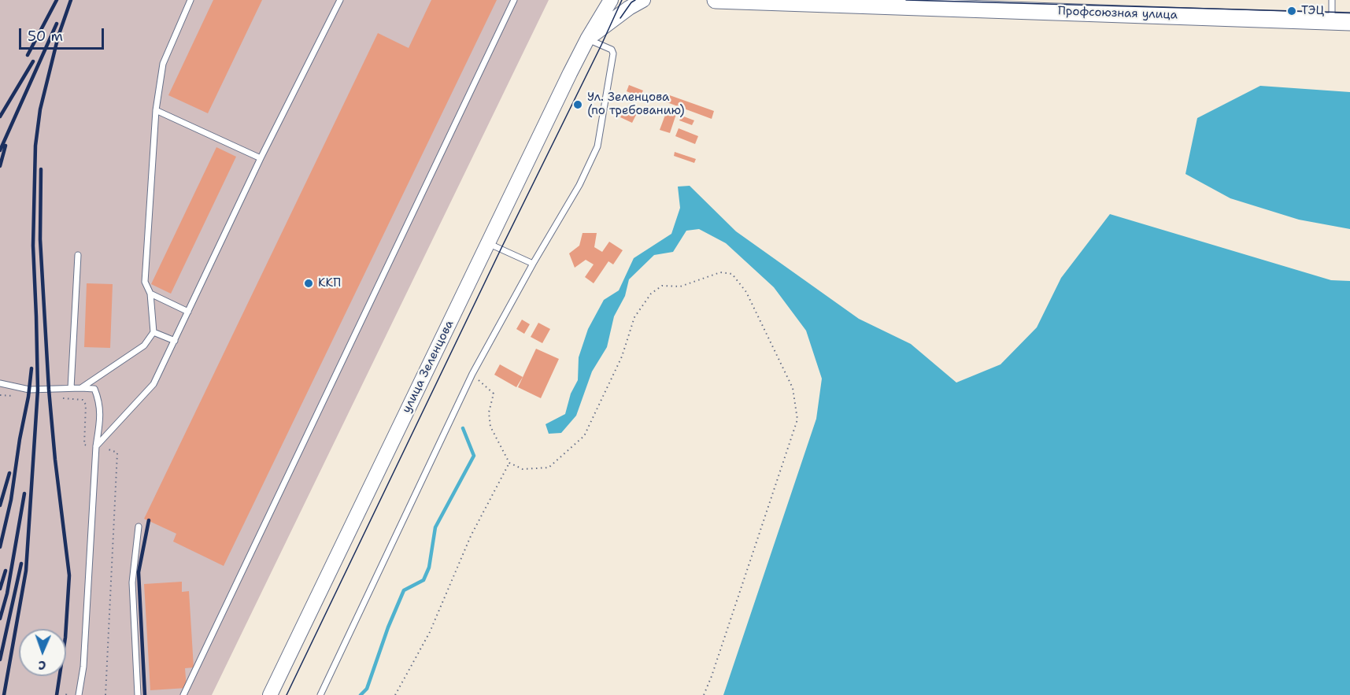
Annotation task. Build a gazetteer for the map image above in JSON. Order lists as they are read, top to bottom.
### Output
{
  "streets": {
    "main road": ["Профсоюзная улица", "улица Зеленцова"]
  },
  "places": ["ТЭЦ", "Ул. Зеленцова (по требованию)", "ККП"],
  "scale_bar": "50 m",
  "north": "bottom"
}
